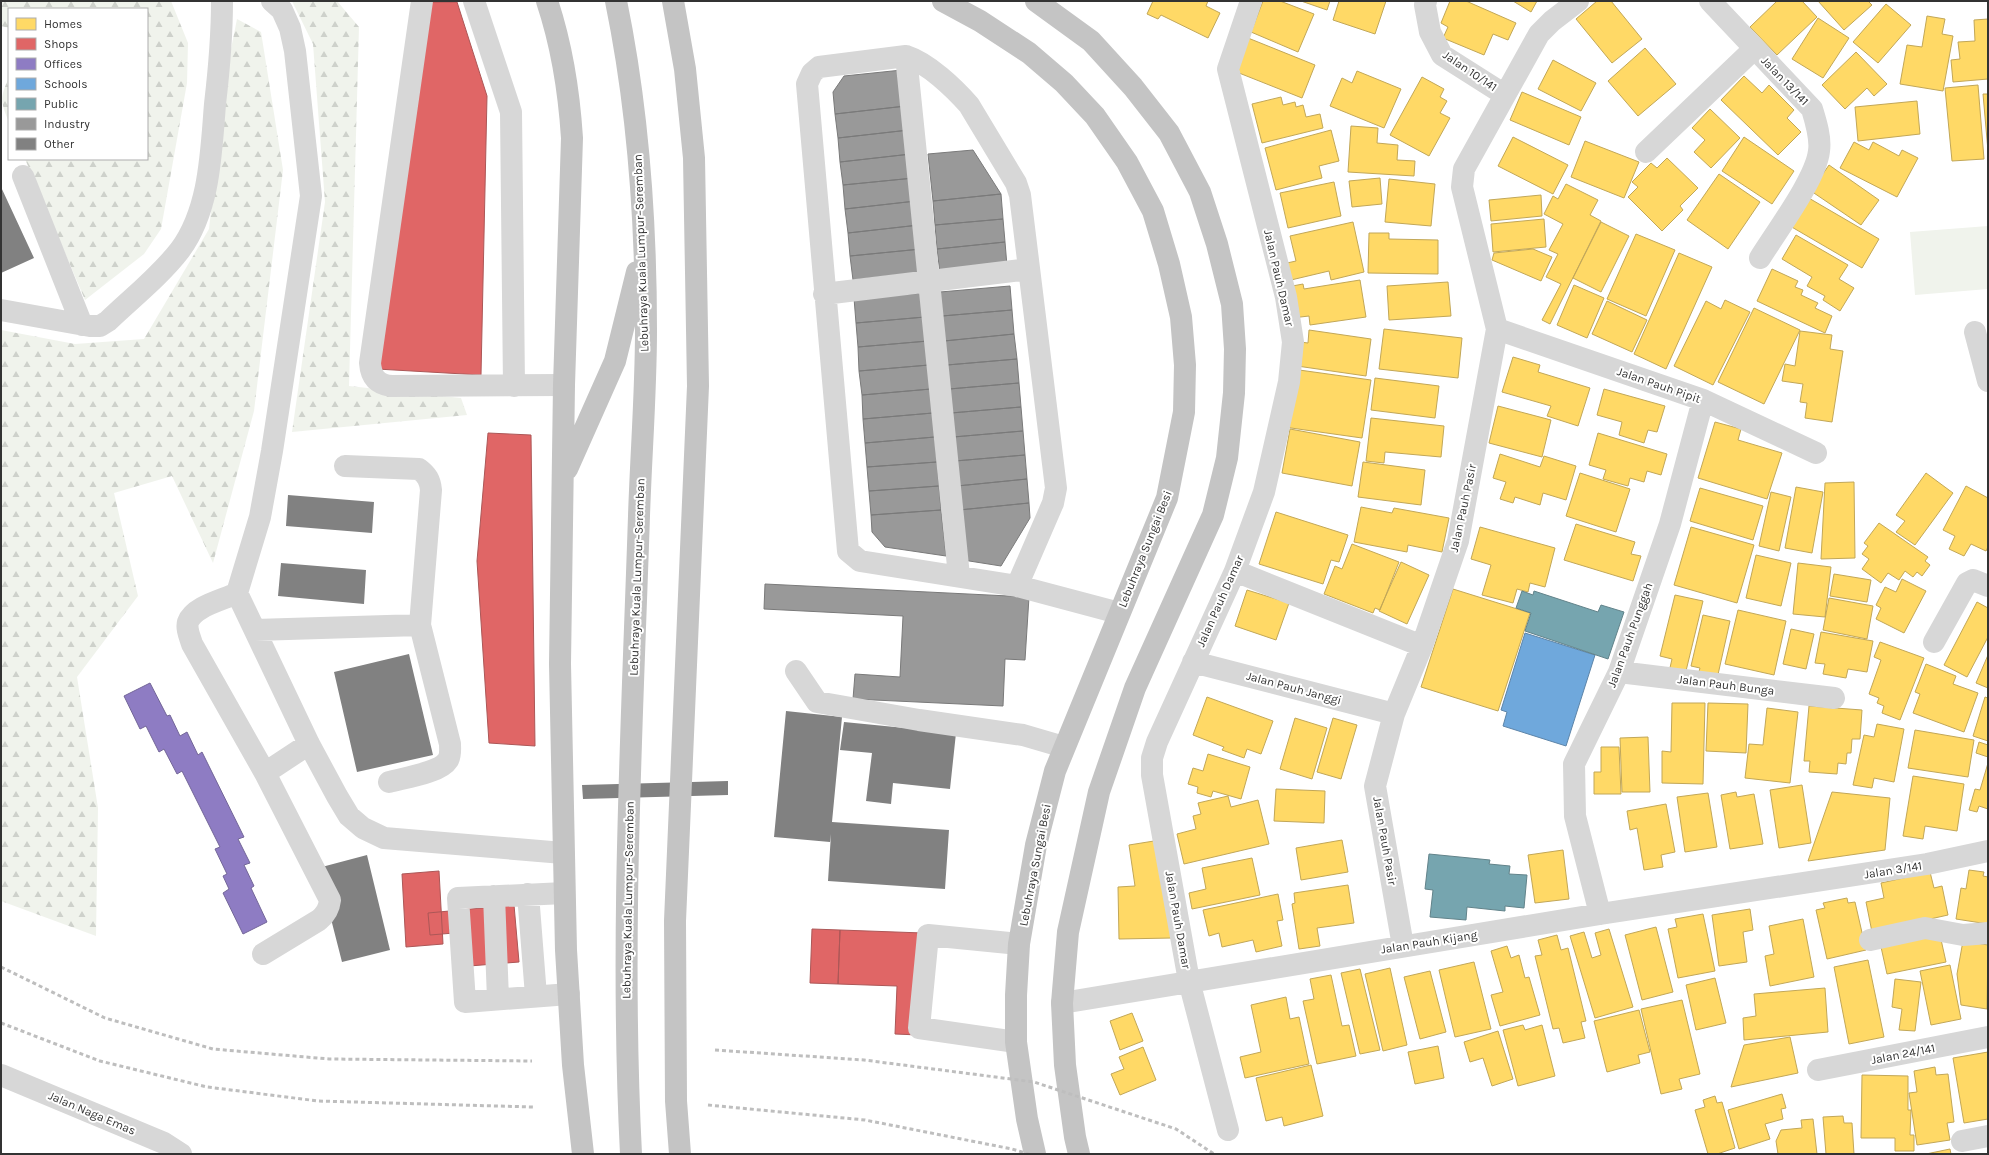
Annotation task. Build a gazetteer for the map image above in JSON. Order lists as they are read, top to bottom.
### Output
{
  "streets": {
    "highway": ["Lebuhraya Kuala Lumpur–Seremban", "Lebuhraya Sungai Besi"],
    "street": [
      "Jalan 10/141",
      "Jalan 13/141",
      "Jalan Pauh Damar",
      "Jalan Pauh Pipit",
      "Jalan Pauh Pasir",
      "Jalan Pauh Punggah",
      "Jalan Pauh Bunga",
      "Jalan Pauh Janggi",
      "Jalan 3/141",
      "Jalan Pauh Kijang",
      "Jalan 24/141",
      "Jalan Naga Emas"
    ]
  },
  "crossings": [
    ["Jalan 10/141", "Jalan Pauh Pasir"],
    ["Jalan Pauh Damar", "Jalan Pauh Janggi"],
    ["Jalan Pauh Damar", "Jalan Pauh Kijang"],
    ["Jalan Pauh Pipit", "Jalan Pauh Pasir"],
    ["Jalan Pauh Pipit", "Jalan Pauh Punggah"],
    ["Jalan Pauh Pasir", "Jalan Pauh Janggi"],
    ["Jalan Pauh Pasir", "Jalan Pauh Kijang"],
    ["Jalan Pauh Punggah", "Jalan Pauh Bunga"],
    ["Jalan Pauh Punggah", "Jalan Pauh Kijang"],
    ["Jalan 3/141", "Jalan Pauh Kijang"]
  ],
  "legend": [
    "Homes",
    "Shops",
    "Offices",
    "Schools",
    "Public",
    "Industry",
    "Other"
  ]
}
